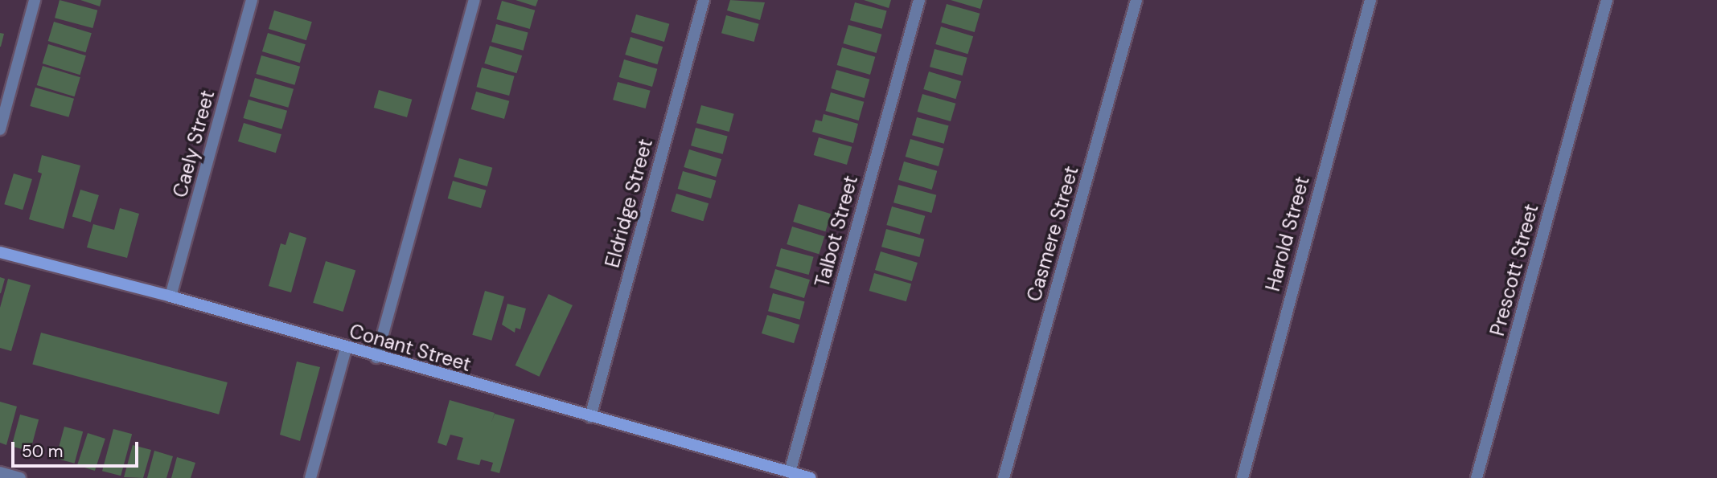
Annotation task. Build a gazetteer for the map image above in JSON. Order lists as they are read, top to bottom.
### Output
{
  "streets": {
    "main road": ["Conant Street"],
    "street": [
      "Caely Street",
      "Eldridge Street",
      "Talbot Street",
      "Casmere Street",
      "Harold Street",
      "Prescott Street"
    ]
  },
  "crossings": [
    ["Caely Street", "Conant Street"],
    ["Eldridge Street", "Conant Street"],
    ["Talbot Street", "Conant Street"]
  ],
  "scale_bar": "50 m"
}
